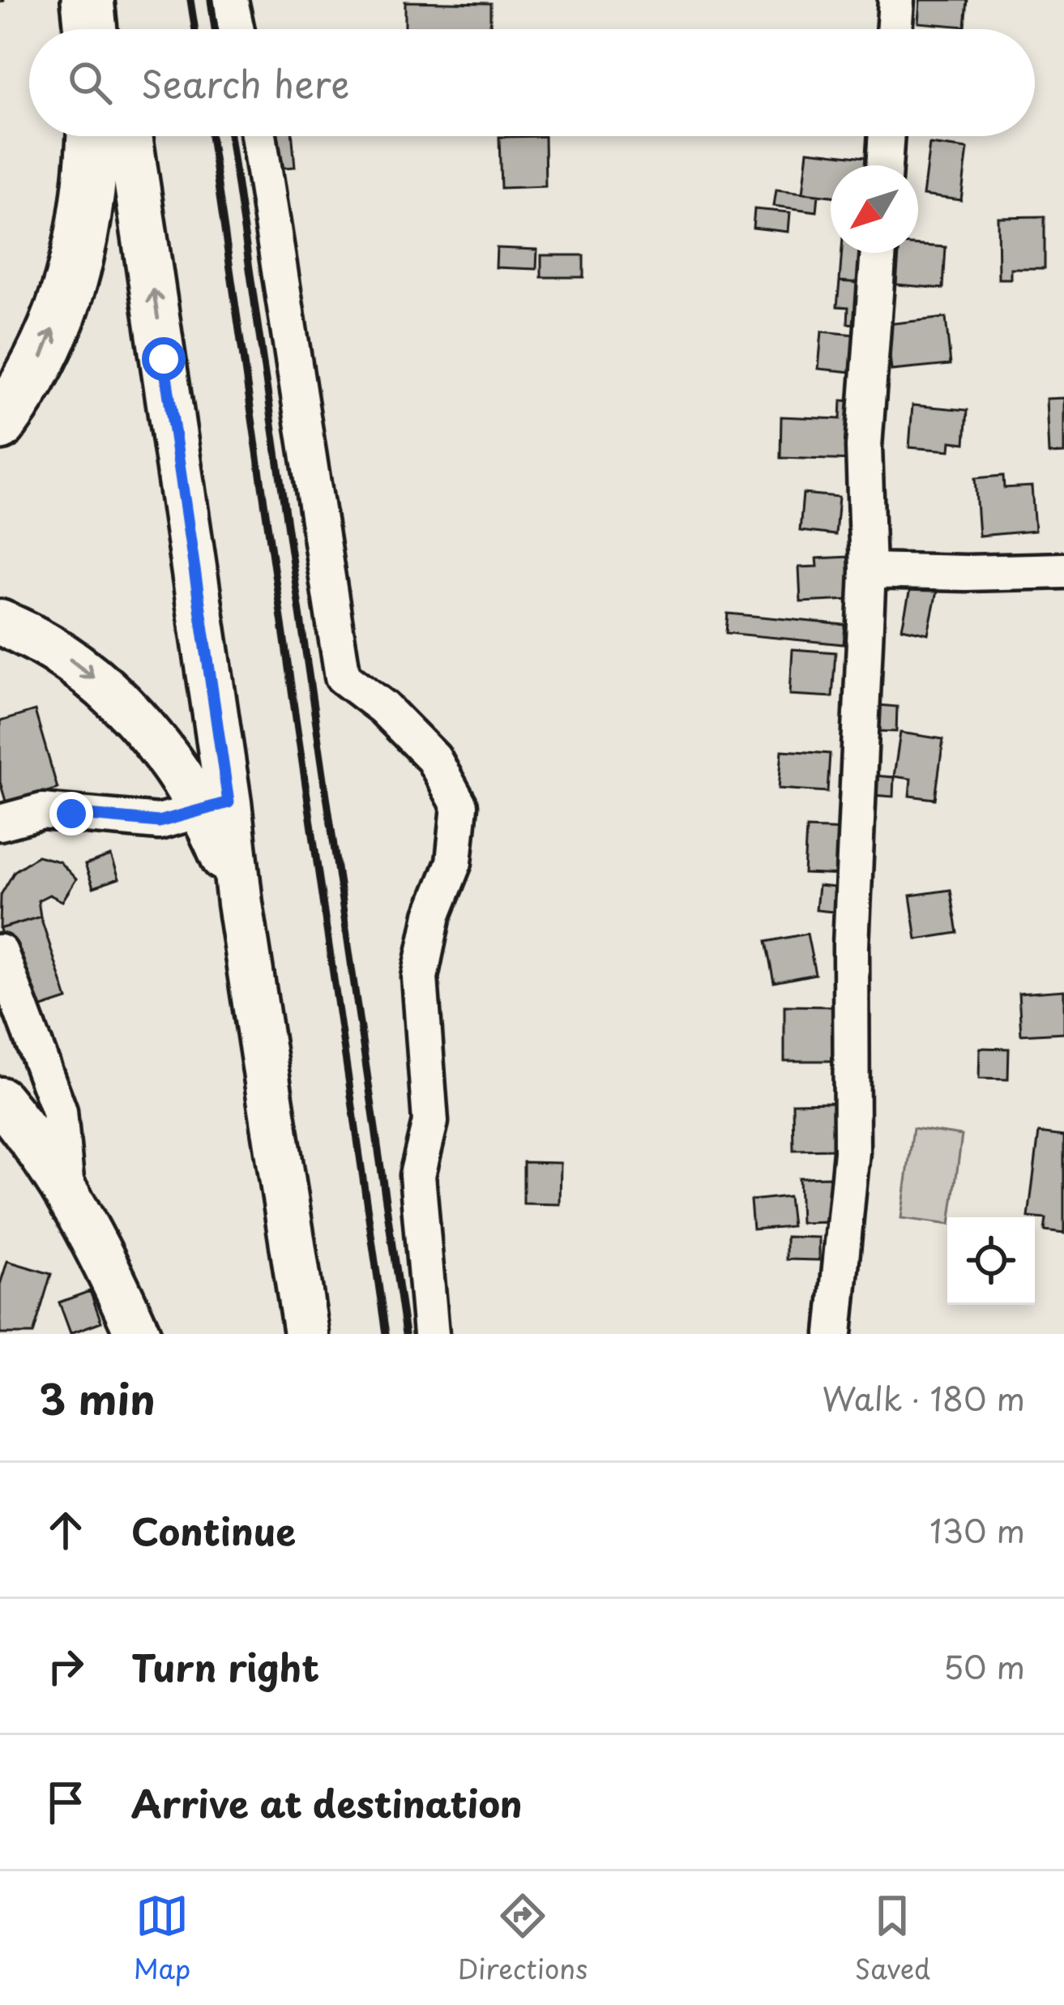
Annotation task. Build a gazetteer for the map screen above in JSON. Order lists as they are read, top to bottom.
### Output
{
  "north": "bottom left",
  "page": {
    "search": "Search here",
    "heading": ["3 min", "Walk · 180 m"],
    "list": [
      ["Continue", "130 m"],
      ["Turn right", "50 m"],
      "Arrive at destination"
    ],
    "nav": ["Map", "Directions", "Saved"]
  }
}
